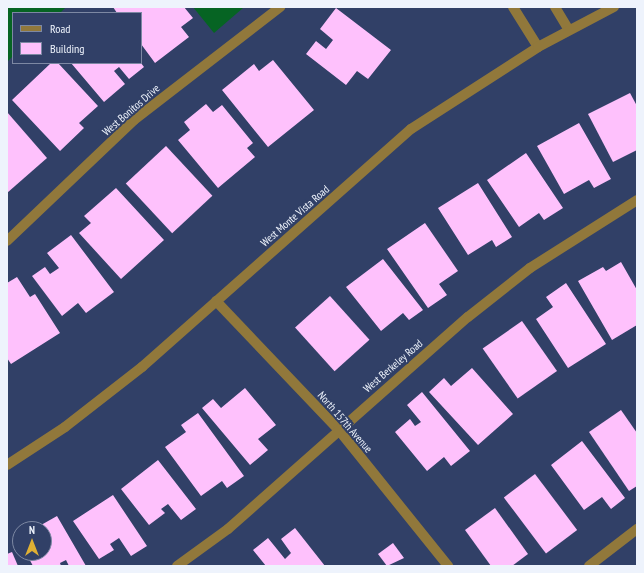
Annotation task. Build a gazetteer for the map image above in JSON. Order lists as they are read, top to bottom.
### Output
{
  "streets": {
    "street": [
      "West Bonitos Drive",
      "West Monte Vista Road",
      "West Berkeley Road",
      "North 157th Avenue"
    ]
  },
  "crossings": [
    ["West Monte Vista Road", "North 157th Avenue"],
    ["West Berkeley Road", "North 157th Avenue"]
  ],
  "legend": ["Road", "Building"],
  "north": "top"
}
